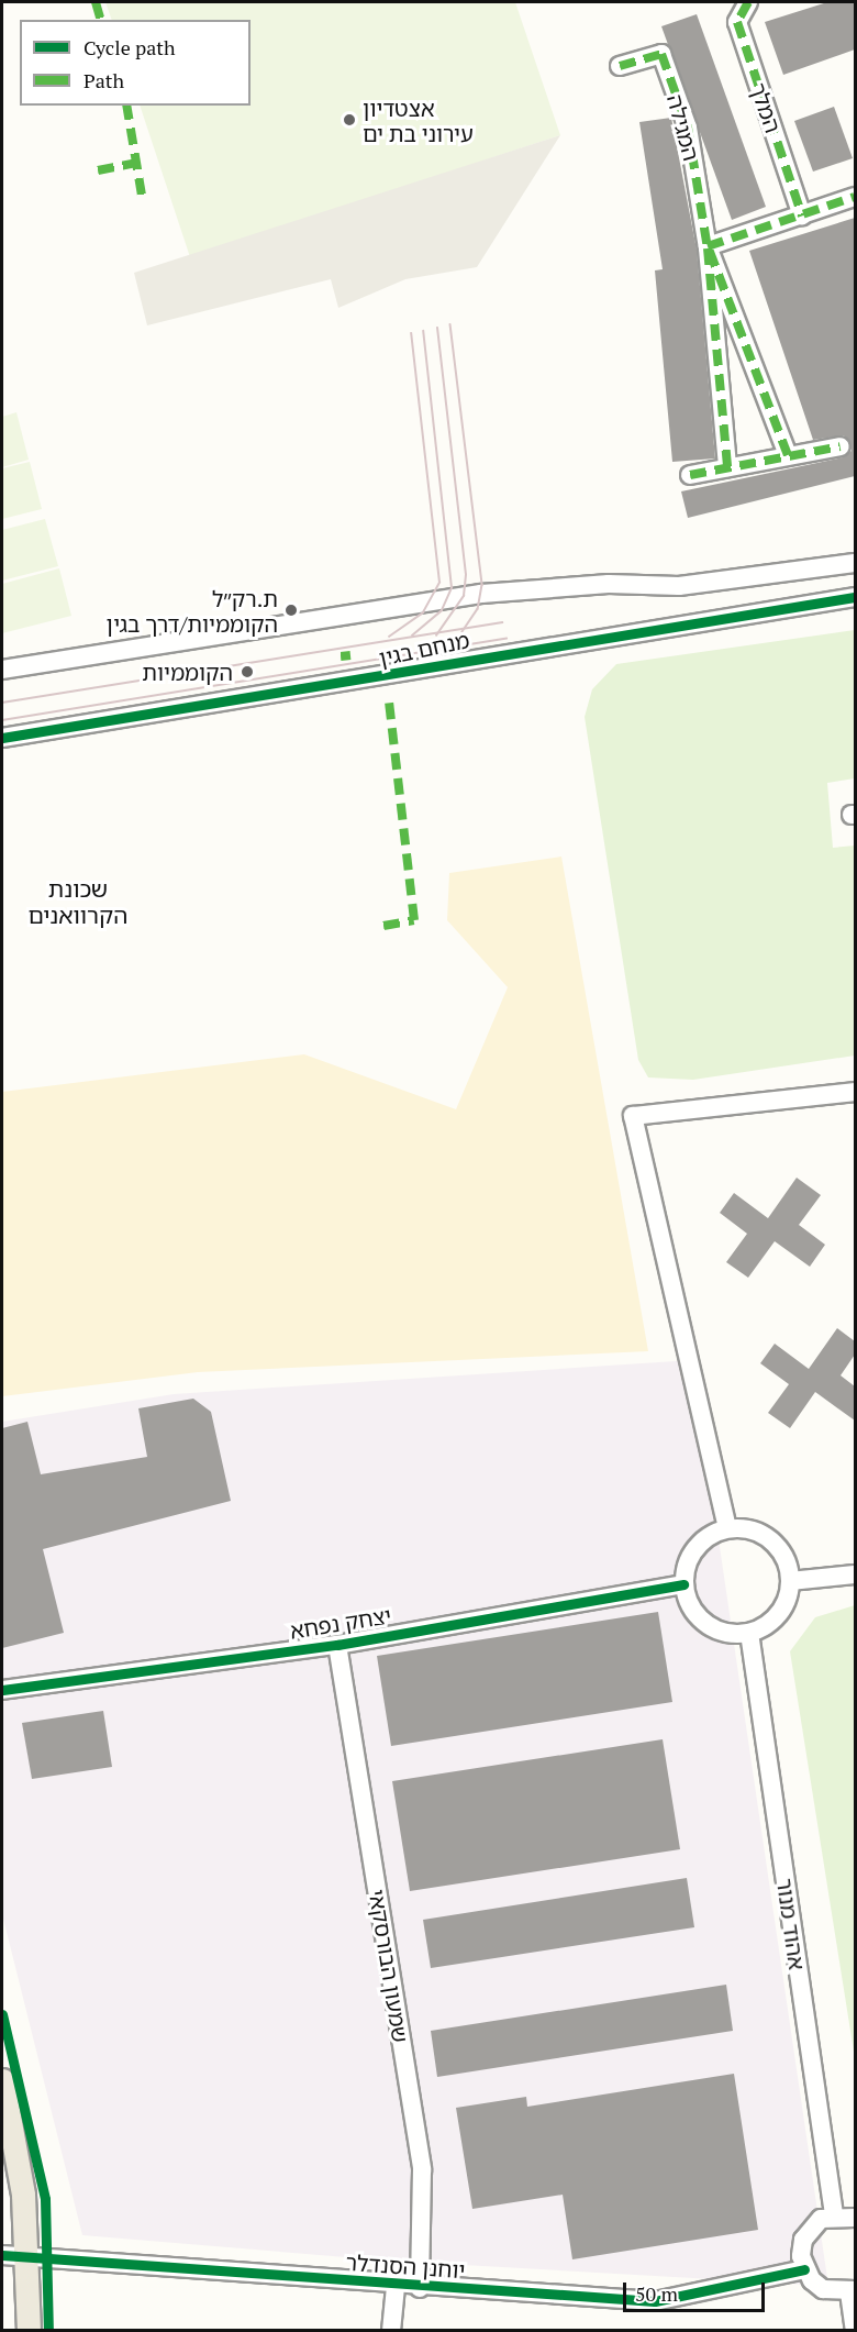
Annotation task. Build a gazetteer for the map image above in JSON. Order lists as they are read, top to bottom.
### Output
{
  "streets": {
    "street": [
      "המלך",
      "המגילה",
      "מנחם בגין",
      "יצחק נפחא",
      "אהוד מנור",
      "שמעון הבורסקאי",
      "יוחנן הסנדלר"
    ]
  },
  "crossings": [
    ["יצחק נפחא", "אהוד מנור"],
    ["יצחק נפחא", "שמעון הבורסקאי"],
    ["שמעון הבורסקאי", "יוחנן הסנדלר"]
  ],
  "districts": ["שכונת הקרוואנים"],
  "places": ["אצטדיון עירוני בת ים", "ת.רק״ל הקוממיות/דרך בגין", "הקוממיות"],
  "legend": ["Cycle path", "Path"],
  "scale_bar": "50 m"
}
